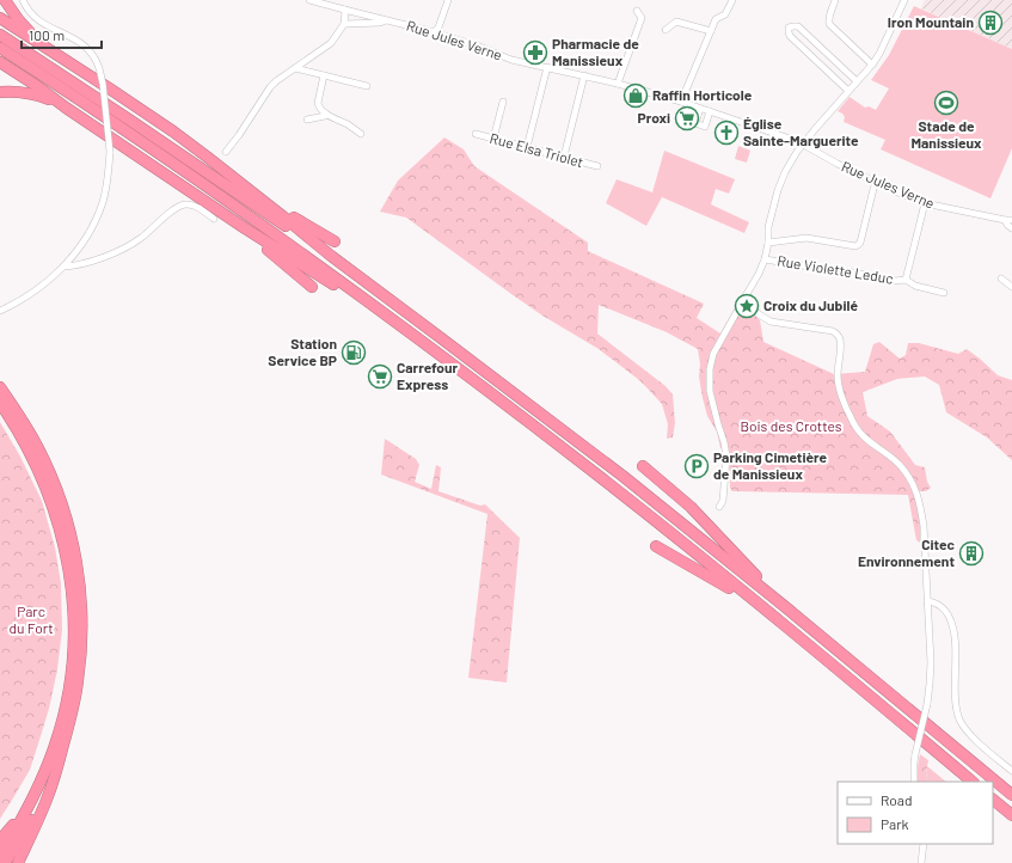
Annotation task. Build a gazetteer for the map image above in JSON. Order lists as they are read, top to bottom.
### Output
{
  "streets": {
    "street": ["Rue Jules Verne", "Rue Elsa Triolet", "Rue Violette Leduc"]
  },
  "crossings": [
    ["Rue Jules Verne", "Rue Violette Leduc"]
  ],
  "parks": ["Bois des Crottes", "Parc du Fort"],
  "places": {
    "building": ["Iron Mountain", "Citec Environnement"],
    "pharmacy": ["Pharmacie de Manissieux"],
    "shop": ["Raffin Horticole"],
    "sports": ["Stade de Manissieux"],
    "supermarket": ["Proxi", "Carrefour Express"],
    "church": ["Église Sainte-Marguerite"],
    "place": ["Croix du Jubilé"],
    "fuel station": ["Station Service BP"],
    "parking": ["Parking Cimetière de Manissieux"]
  },
  "legend": ["Road", "Park"],
  "scale_bar": "100 m"
}
